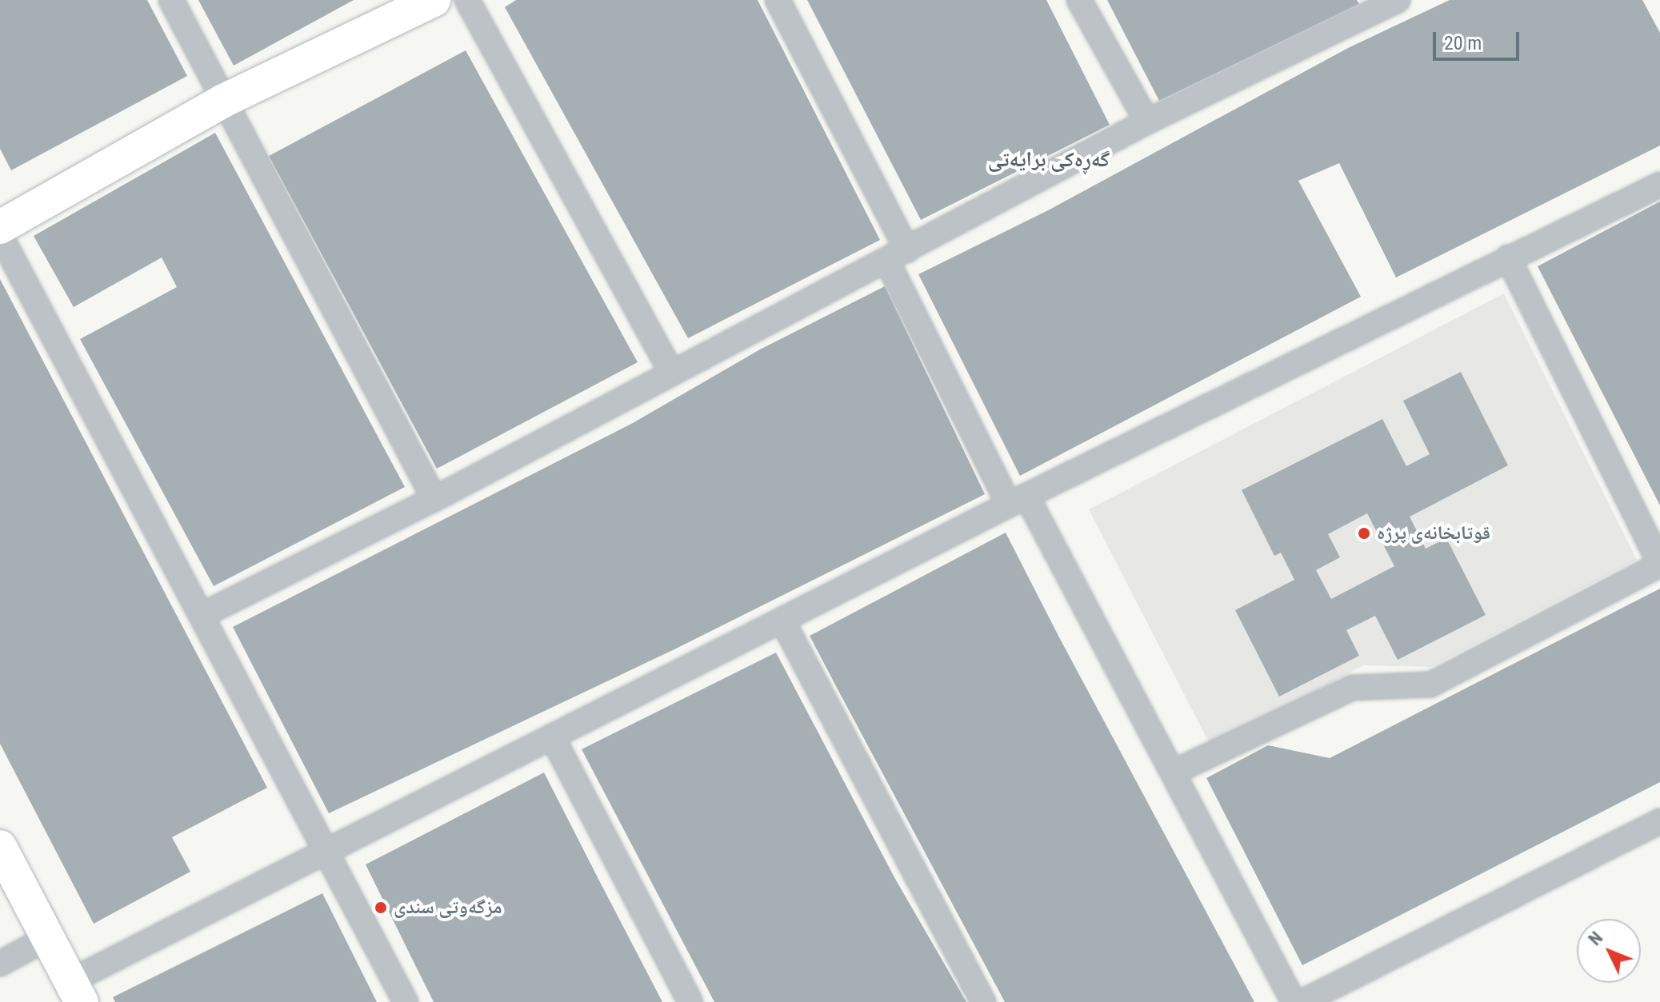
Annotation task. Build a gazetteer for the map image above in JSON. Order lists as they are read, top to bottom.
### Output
{
  "districts": ["گەڕەکی برایەتی"],
  "places": ["قوتابخانەی پرژە", "مزگەوتی سندی"],
  "scale_bar": "20 m",
  "north": "top left"
}
